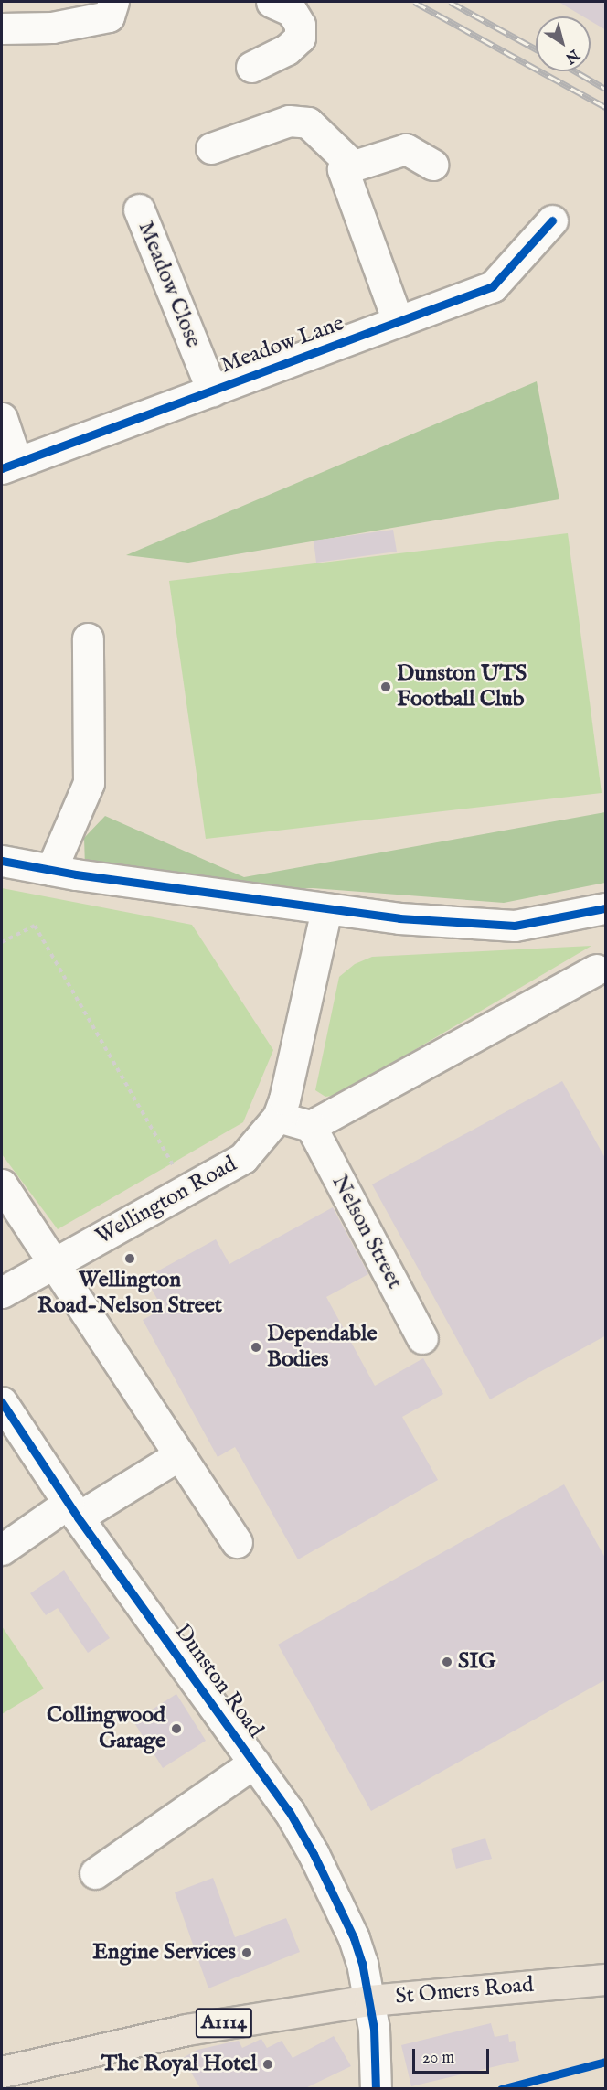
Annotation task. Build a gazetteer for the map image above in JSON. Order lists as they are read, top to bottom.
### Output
{
  "streets": {
    "main road": ["St Omers Road", "A1114"],
    "street": [
      "Meadow Close",
      "Meadow Lane",
      "Wellington Road",
      "Nelson Street",
      "Dunston Road"
    ]
  },
  "crossings": [
    ["Meadow Close", "Meadow Lane"],
    ["Dunston Road", "St Omers Road"]
  ],
  "places": [
    "Dunston UTS Football Club",
    "Wellington Road-Nelson Street",
    "Dependable Bodies",
    "SIG",
    "Collingwood Garage",
    "Engine Services",
    "The Royal Hotel"
  ],
  "scale_bar": "20 m",
  "north": "bottom right"
}
